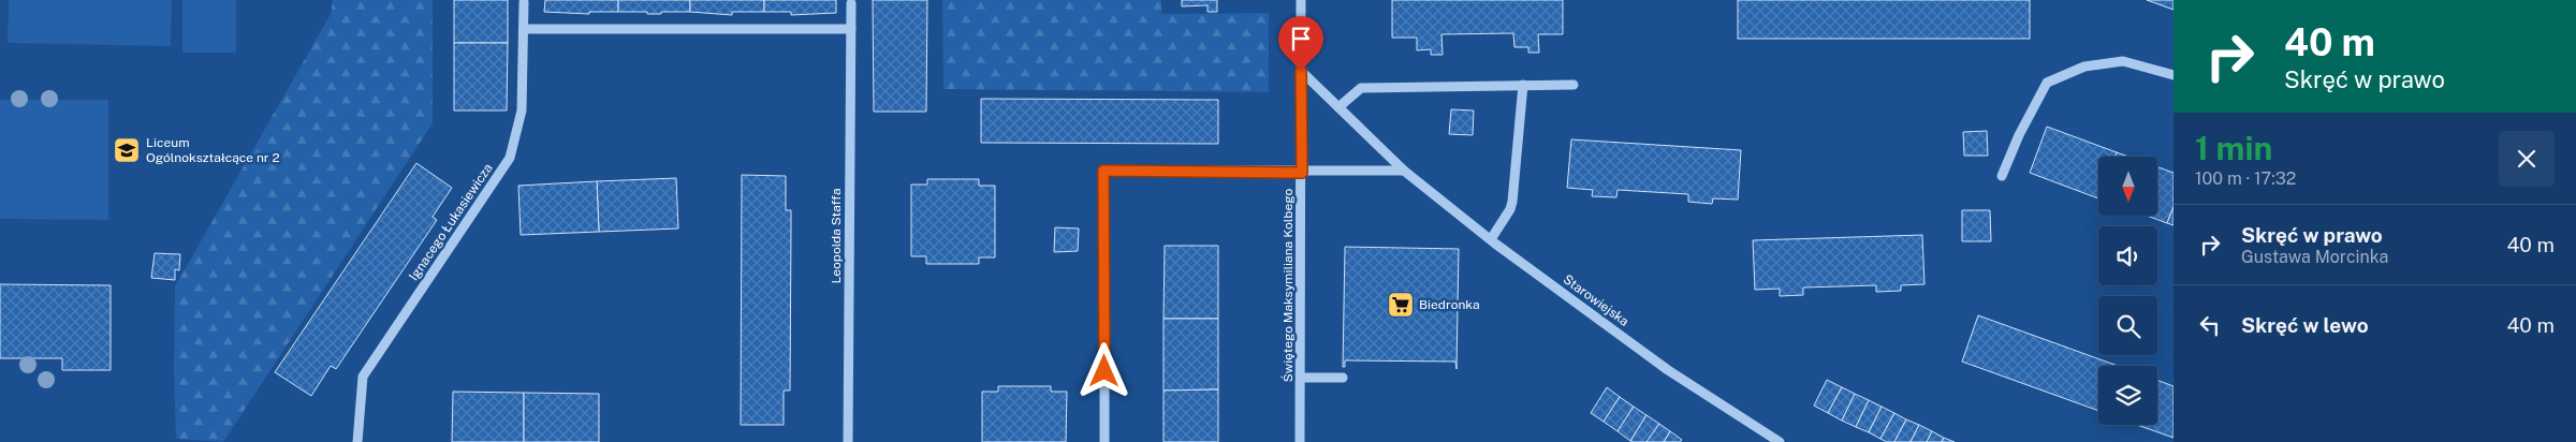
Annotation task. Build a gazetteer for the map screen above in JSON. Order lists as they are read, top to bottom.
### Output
{
  "streets": {
    "street": [
      "Ignacego Łukasiewicza",
      "Leopolda Staffa",
      "Świętego Maksymiliana Kolbego",
      "Starowiejska"
    ]
  },
  "crossings": [
    ["Świętego Maksymiliana Kolbego", "Starowiejska"]
  ],
  "places": {
    "school or university": ["Liceum Ogólnokształcące nr 2"],
    "supermarket": ["Biedronka"]
  },
  "north": "bottom",
  "page": {
    "turn": ["40 m", "Skręć w prawo"],
    "heading": ["1 min", "100 m · 17:32"],
    "list": [
      {
        "name": "Skręć w prawo",
        "note": "Gustawa Morcinka",
        "value": "40 m"
      },
      {
        "name": "Skręć w lewo",
        "value": "40 m"
      }
    ]
  }
}
